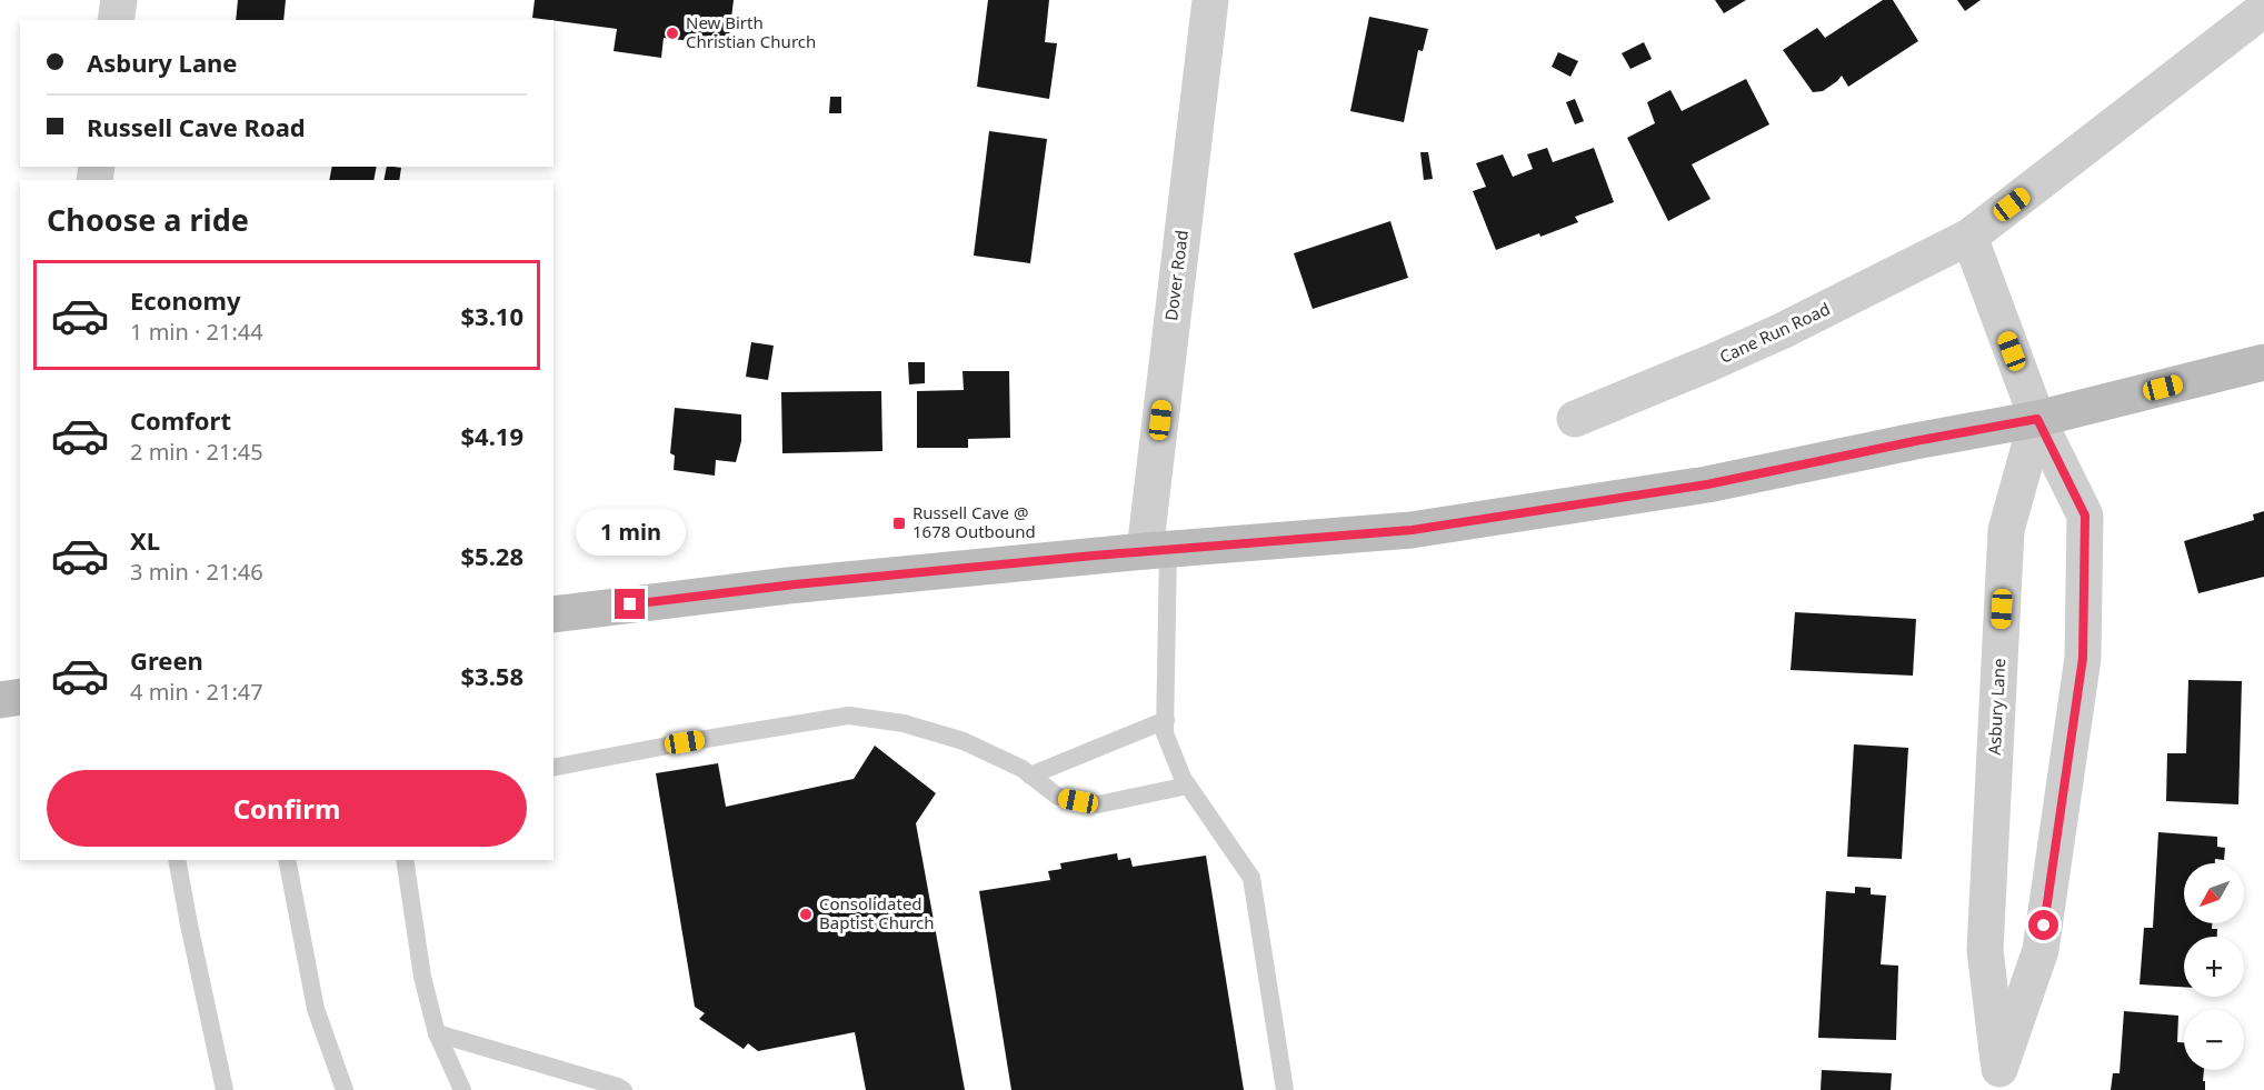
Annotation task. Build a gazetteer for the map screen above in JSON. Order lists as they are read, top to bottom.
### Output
{
  "streets": {
    "street": ["Dover Road", "Cane Run Road", "Asbury Lane"]
  },
  "places": {
    "other": ["New Birth Christian Church", "Consolidated Baptist Church"],
    "transit": ["Russell Cave @ 1678 Outbound"]
  },
  "north": "bottom left",
  "page": {
    "banner": ["Asbury Lane", "Russell Cave Road"],
    "heading": "Choose a ride",
    "list": [
      {
        "name": "Economy",
        "note": "1 min · 21:44",
        "value": "$3.10"
      },
      {
        "name": "Comfort",
        "note": "2 min · 21:45",
        "value": "$4.19"
      },
      {
        "name": "XL",
        "note": "3 min · 21:46",
        "value": "$5.28"
      },
      {
        "name": "Green",
        "note": "4 min · 21:47",
        "value": "$3.58"
      }
    ],
    "bubble": "1 min",
    "buttons": "Confirm",
    "map_buttons": ["+", "−"]
  }
}
